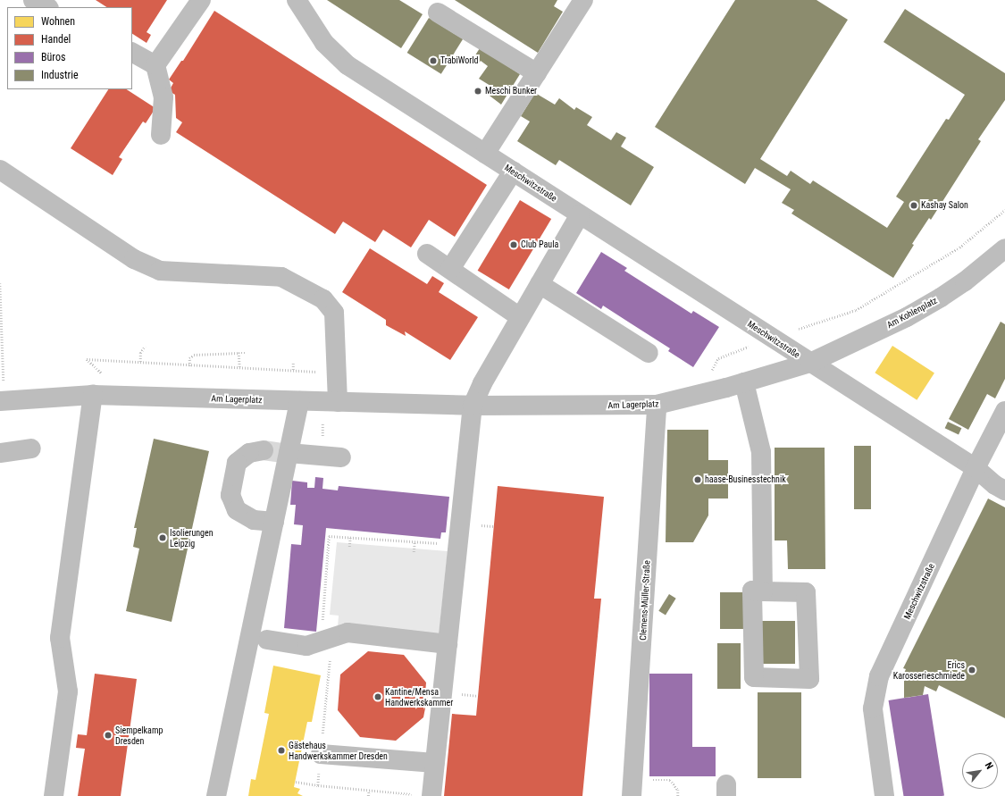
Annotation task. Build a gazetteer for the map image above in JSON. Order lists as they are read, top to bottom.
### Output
{
  "streets": {
    "street": [
      "Meschwitzstraße",
      "Am Kohlenplatz",
      "Am Lagerplatz",
      "Clemens-Müller-Straße"
    ]
  },
  "crossings": [
    ["Meschwitzstraße", "Am Kohlenplatz"],
    ["Meschwitzstraße", "Am Lagerplatz"],
    ["Am Kohlenplatz", "Am Lagerplatz"],
    ["Am Lagerplatz", "Clemens-Müller-Straße"]
  ],
  "places": [
    "TrabiWorld",
    "Meschi Bunker",
    "Kashay Salon",
    "Club Paula",
    "haase-Businesstechnik",
    "Isolierungen Leipzig",
    "Erics Karosserieschmiede",
    "Kantine/Mensa Handwerkskammer",
    "Siempelkamp Dresden",
    "Gästehaus Handwerkskammer Dresden"
  ],
  "legend": [
    "Wohnen",
    "Handel",
    "Büros",
    "Industrie"
  ],
  "north": "top right"
}
